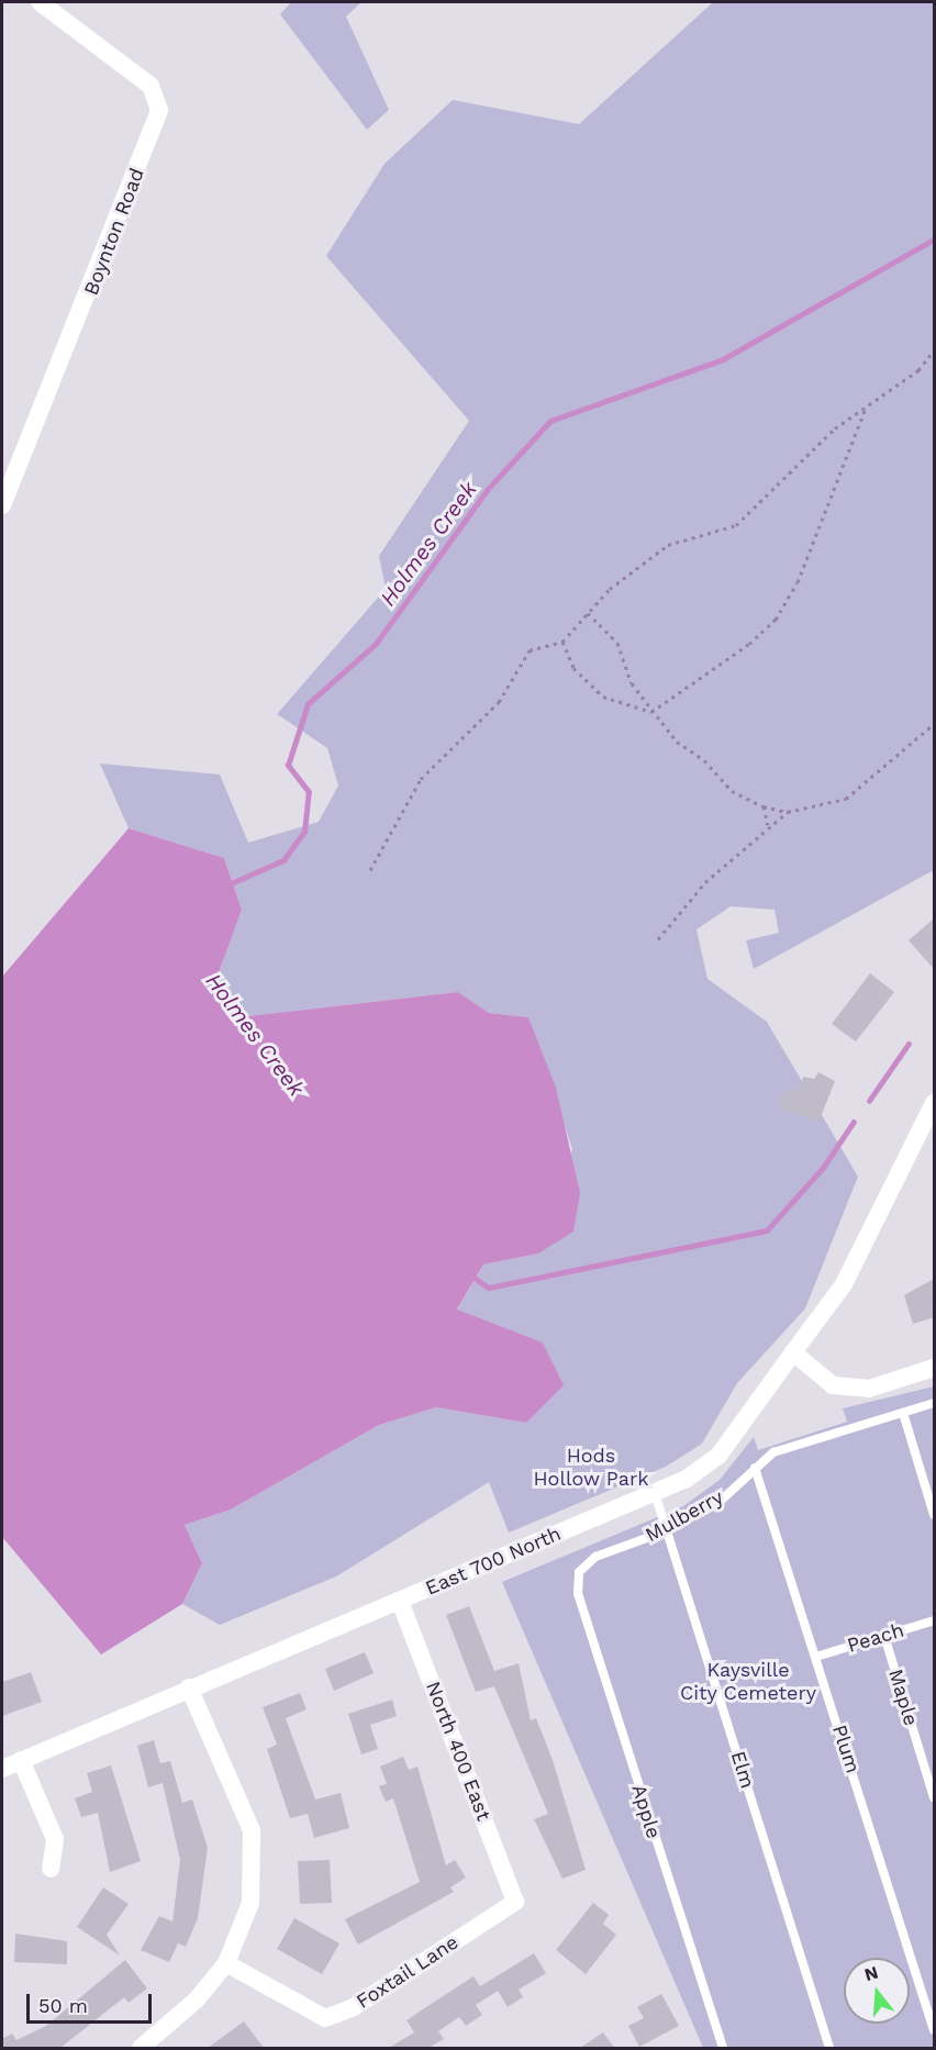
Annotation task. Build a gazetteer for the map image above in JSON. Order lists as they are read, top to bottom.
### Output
{
  "streets": {
    "street": [
      "Boynton Road",
      "East 700 North",
      "North 400 East",
      "Foxtail Lane"
    ],
    "lane": [
      "Mulberry",
      "Peach",
      "Maple",
      "Plum",
      "Elm",
      "Apple"
    ]
  },
  "crossings": [
    ["Mulberry", "Plum"],
    ["Mulberry", "Elm"],
    ["Mulberry", "Apple"],
    ["East 700 North", "North 400 East"],
    ["East 700 North", "Elm"],
    ["Peach", "Maple"],
    ["Peach", "Plum"],
    ["North 400 East", "Foxtail Lane"]
  ],
  "water": ["Holmes Creek"],
  "parks": ["Hods Hollow Park", "Kaysville City Cemetery"],
  "scale_bar": "50 m",
  "north": "top"
}
